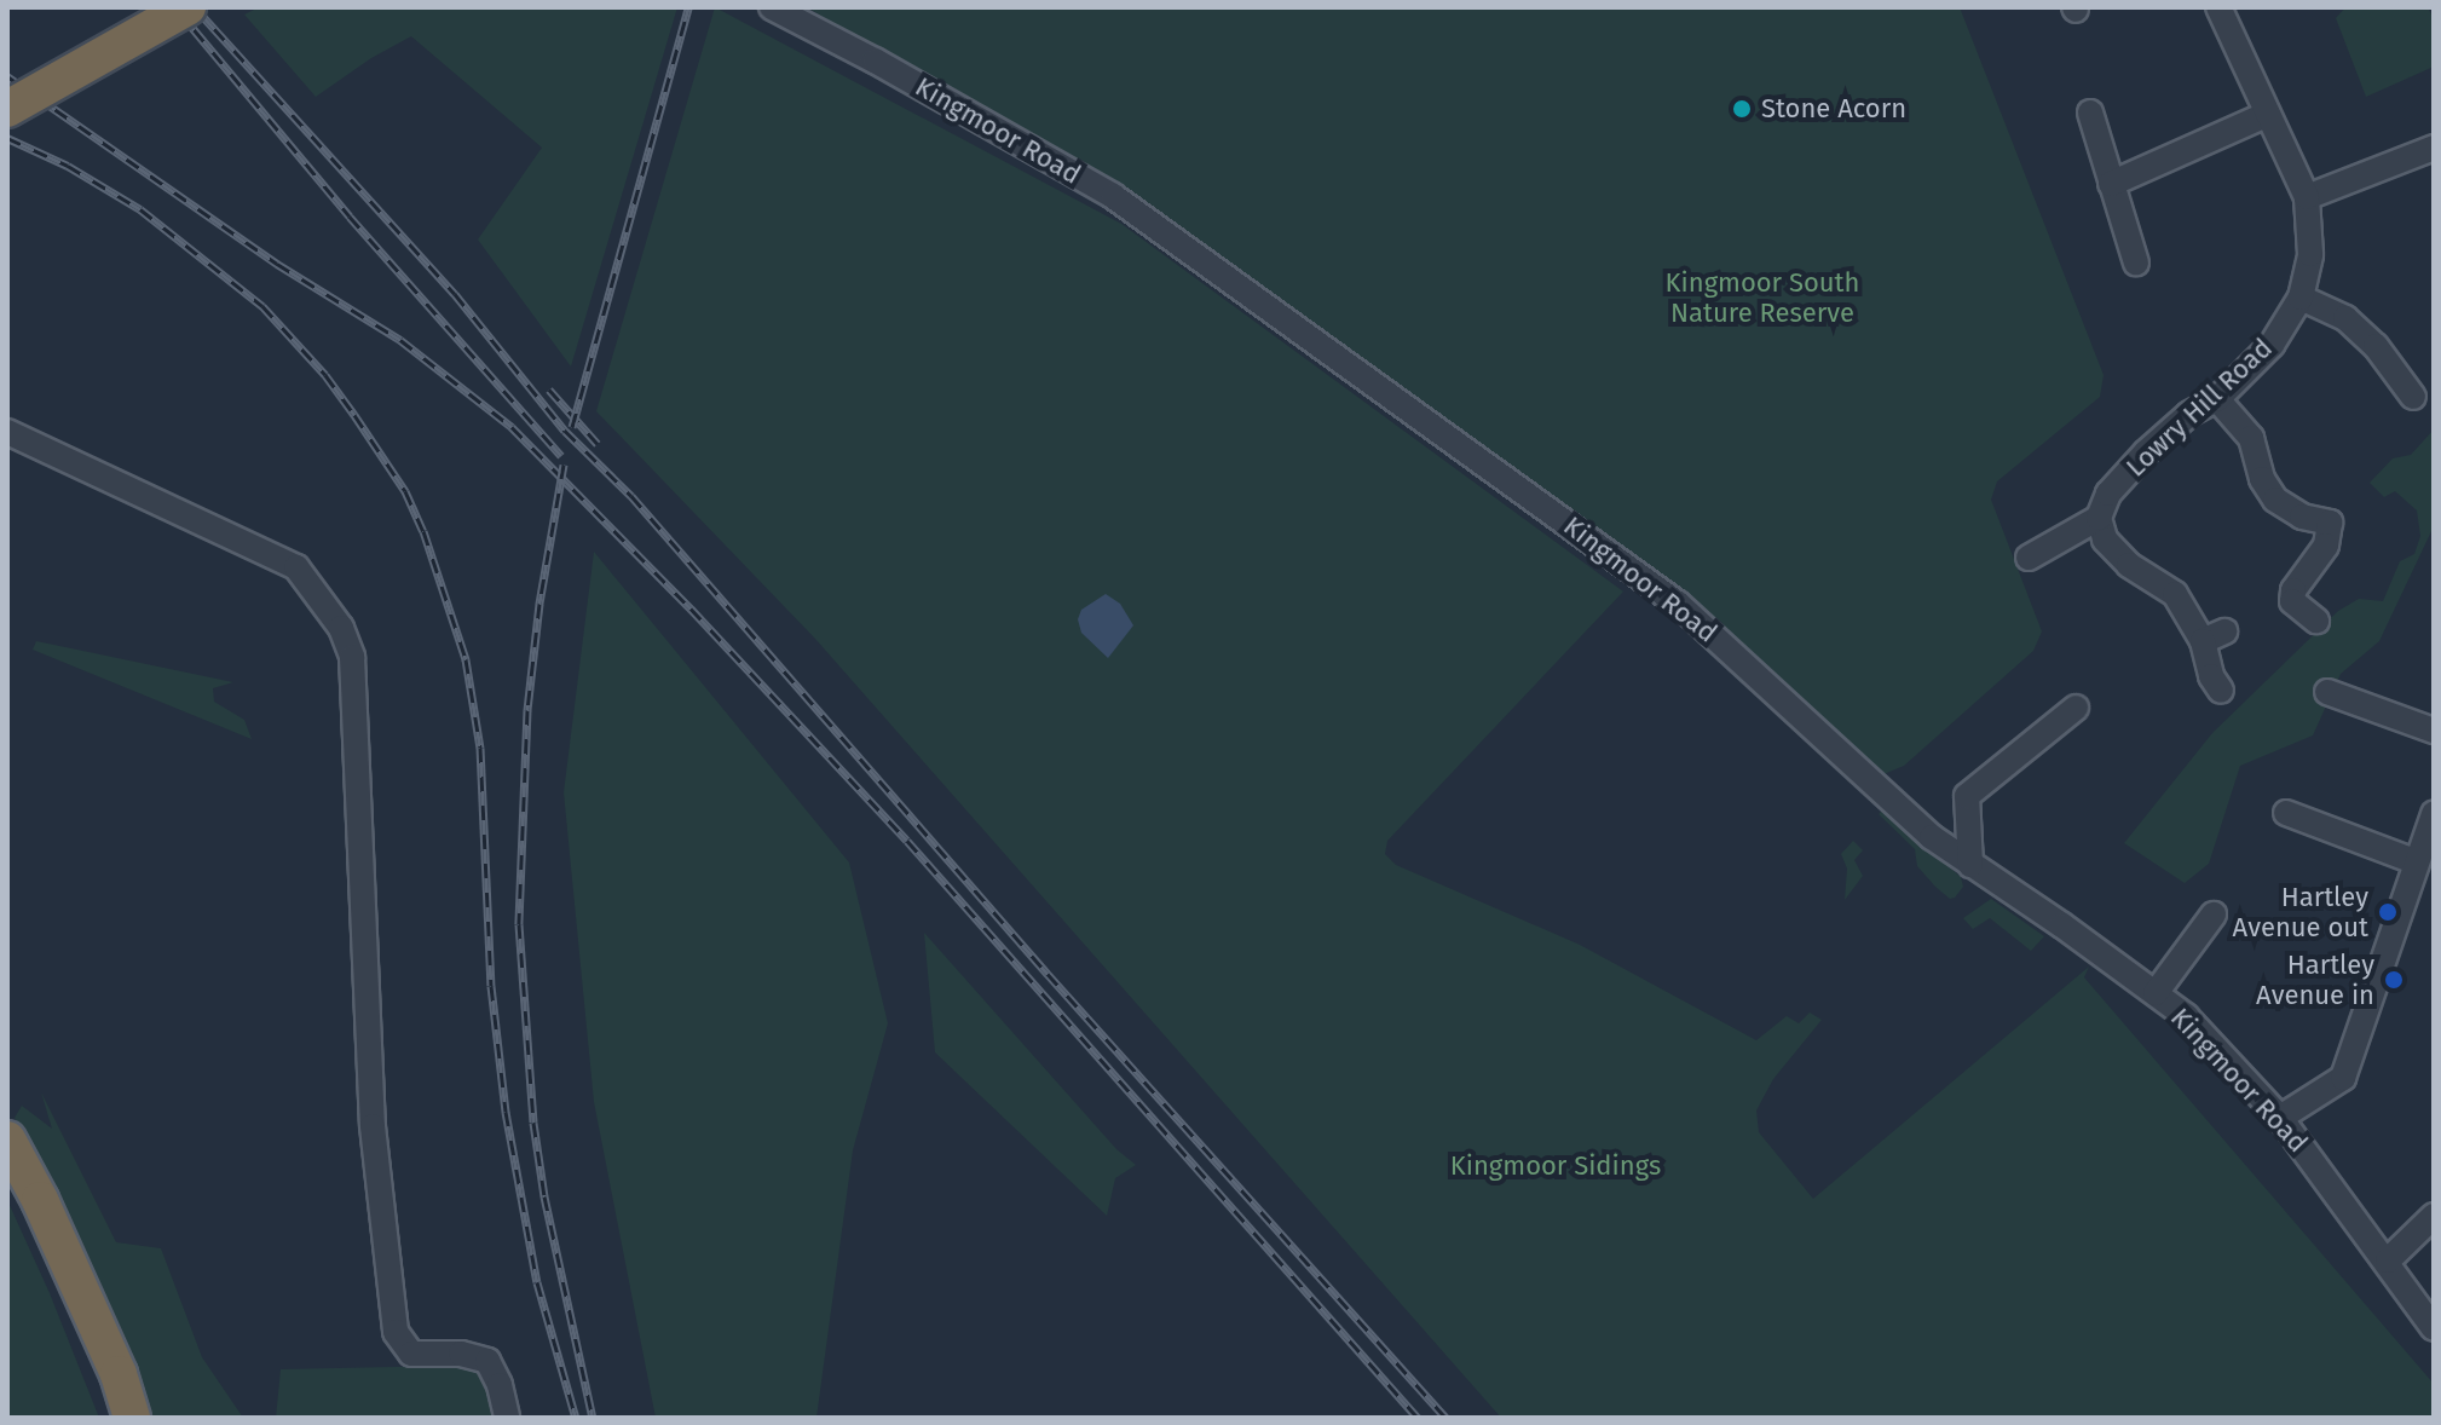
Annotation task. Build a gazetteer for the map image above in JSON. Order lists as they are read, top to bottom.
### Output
{
  "streets": {
    "street": ["Kingmoor Road", "Lowry Hill Road"]
  },
  "parks": ["Kingmoor South Nature Reserve", "Kingmoor Sidings"],
  "places": ["Stone Acorn", "Hartley Avenue out", "Hartley Avenue in"]
}
